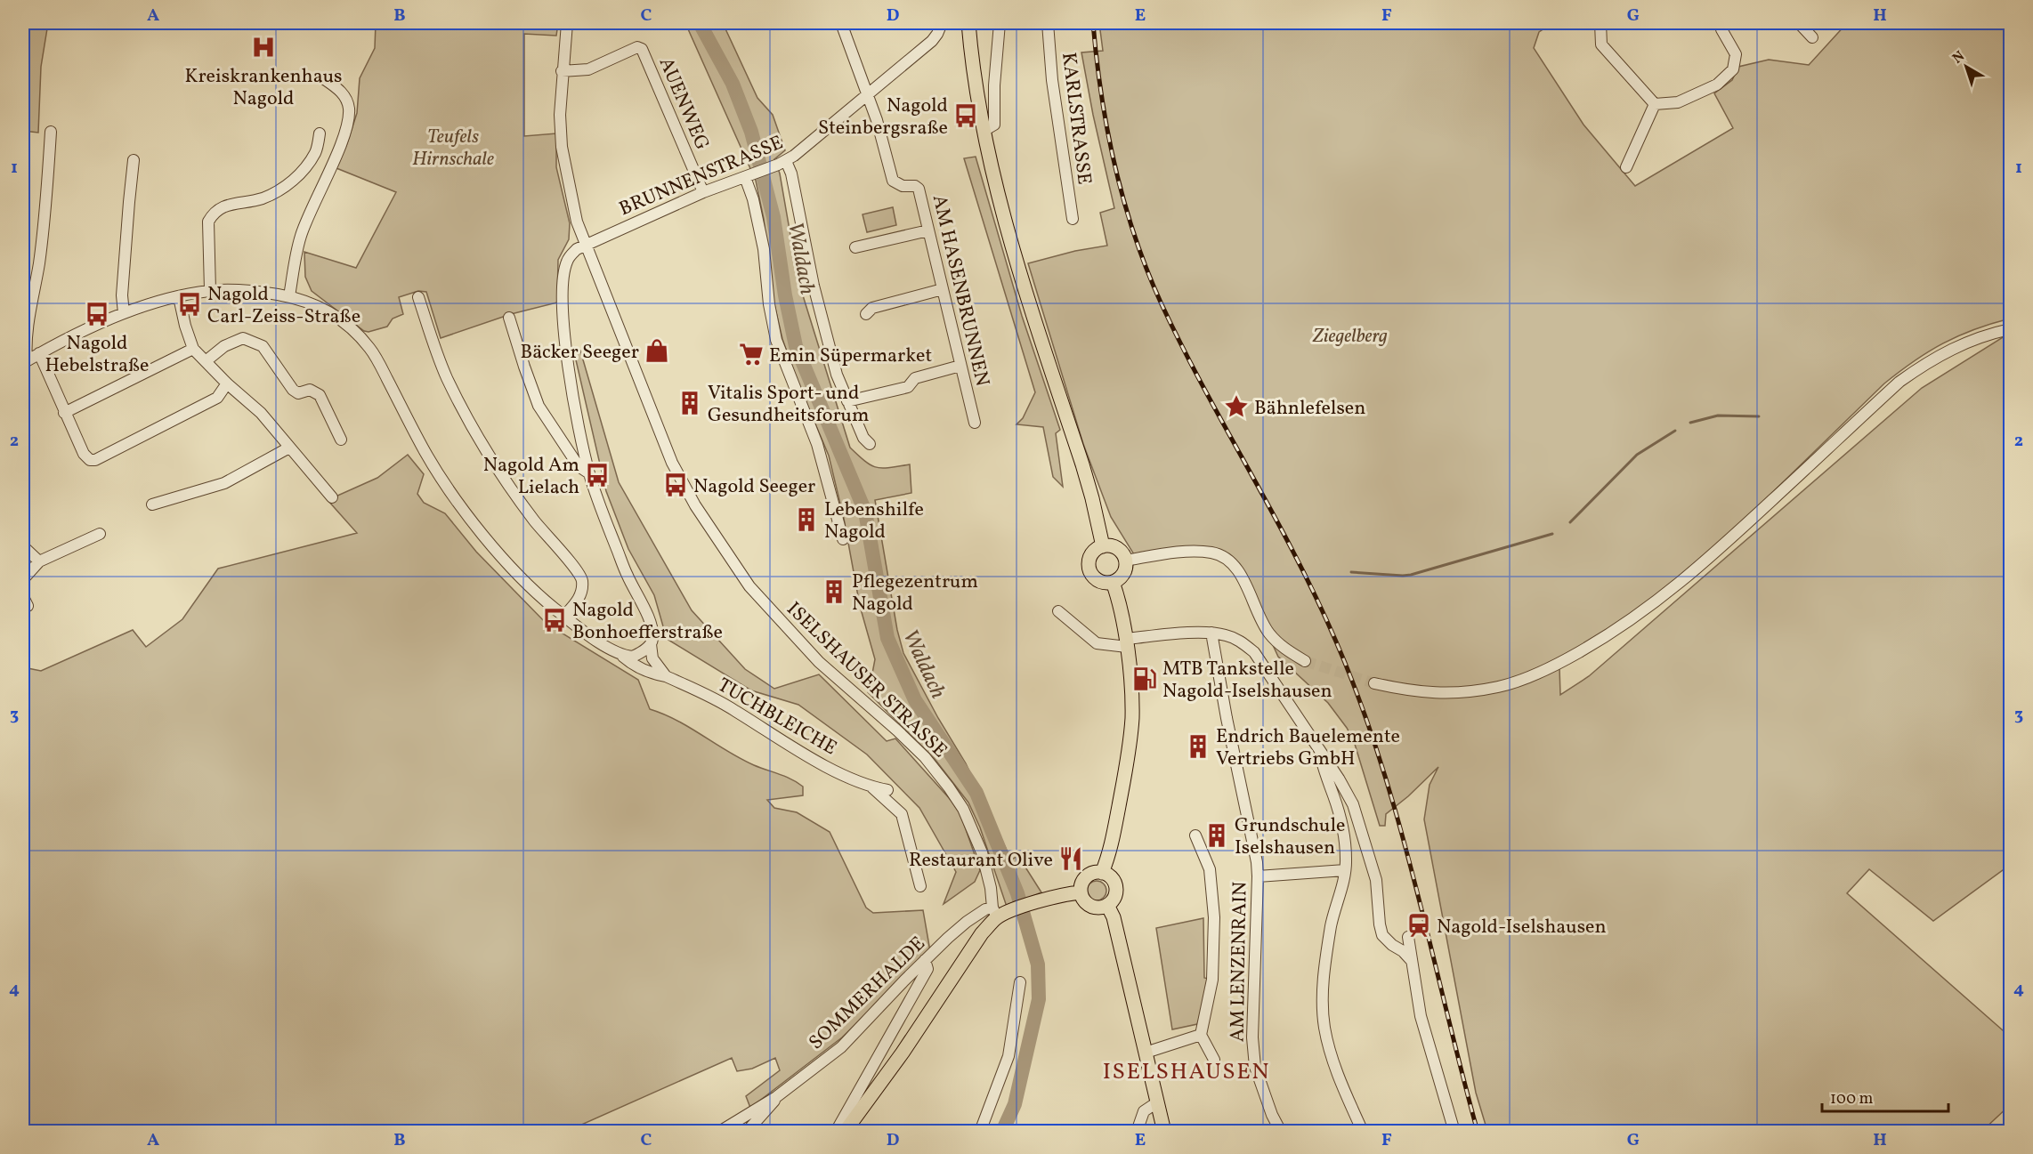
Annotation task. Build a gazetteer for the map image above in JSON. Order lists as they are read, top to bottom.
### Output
{
  "streets": {
    "street": [
      "AUENWEG",
      "KARLSTRASSE",
      "BRUNNENSTRASSE",
      "AM HASENBRUNNEN",
      "ISELSHAUSER STRASSE",
      "TUCHBLEICHE",
      "AM LENZENRAIN",
      "SOMMERHALDE"
    ]
  },
  "crossings": [
    ["AUENWEG", "BRUNNENSTRASSE"],
    ["AUENWEG", "ISELSHAUSER STRASSE"],
    ["BRUNNENSTRASSE", "AM HASENBRUNNEN"],
    ["BRUNNENSTRASSE", "ISELSHAUSER STRASSE"],
    ["ISELSHAUSER STRASSE", "SOMMERHALDE"]
  ],
  "districts": ["ISELSHAUSEN"],
  "water": ["Waldach"],
  "parks": ["Teufels Hirnschale", "Ziegelberg"],
  "places": {
    "hospital": ["Kreiskrankenhaus Nagold"],
    "bus stop": [
      "Nagold Steinbergsraße",
      "Nagold Carl-Zeiss-Straße",
      "Nagold Hebelstraße",
      "Nagold Am Lielach",
      "Nagold Seeger",
      "Nagold Bonhoefferstraße"
    ],
    "shop": ["Bäcker Seeger"],
    "supermarket": ["Emin Süpermarket"],
    "building": [
      "Vitalis Sport- und Gesundheitsforum",
      "Lebenshilfe Nagold",
      "Pflegezentrum Nagold",
      "Endrich Bauelemente Vertriebs GmbH",
      "Grundschule Iselshausen"
    ],
    "place": ["Bähnlefelsen"],
    "fuel station": ["MTB Tankstelle Nagold-Iselshausen"],
    "restaurant": ["Restaurant Olive"],
    "station": ["Nagold-Iselshausen"]
  },
  "scale_bar": "100 m",
  "north": "top left",
  "grid": {
    "columns": [
      "A",
      "B",
      "C",
      "D",
      "E",
      "F",
      "G",
      "H"
    ],
    "rows": [
      "1",
      "2",
      "3",
      "4"
    ]
  }
}
